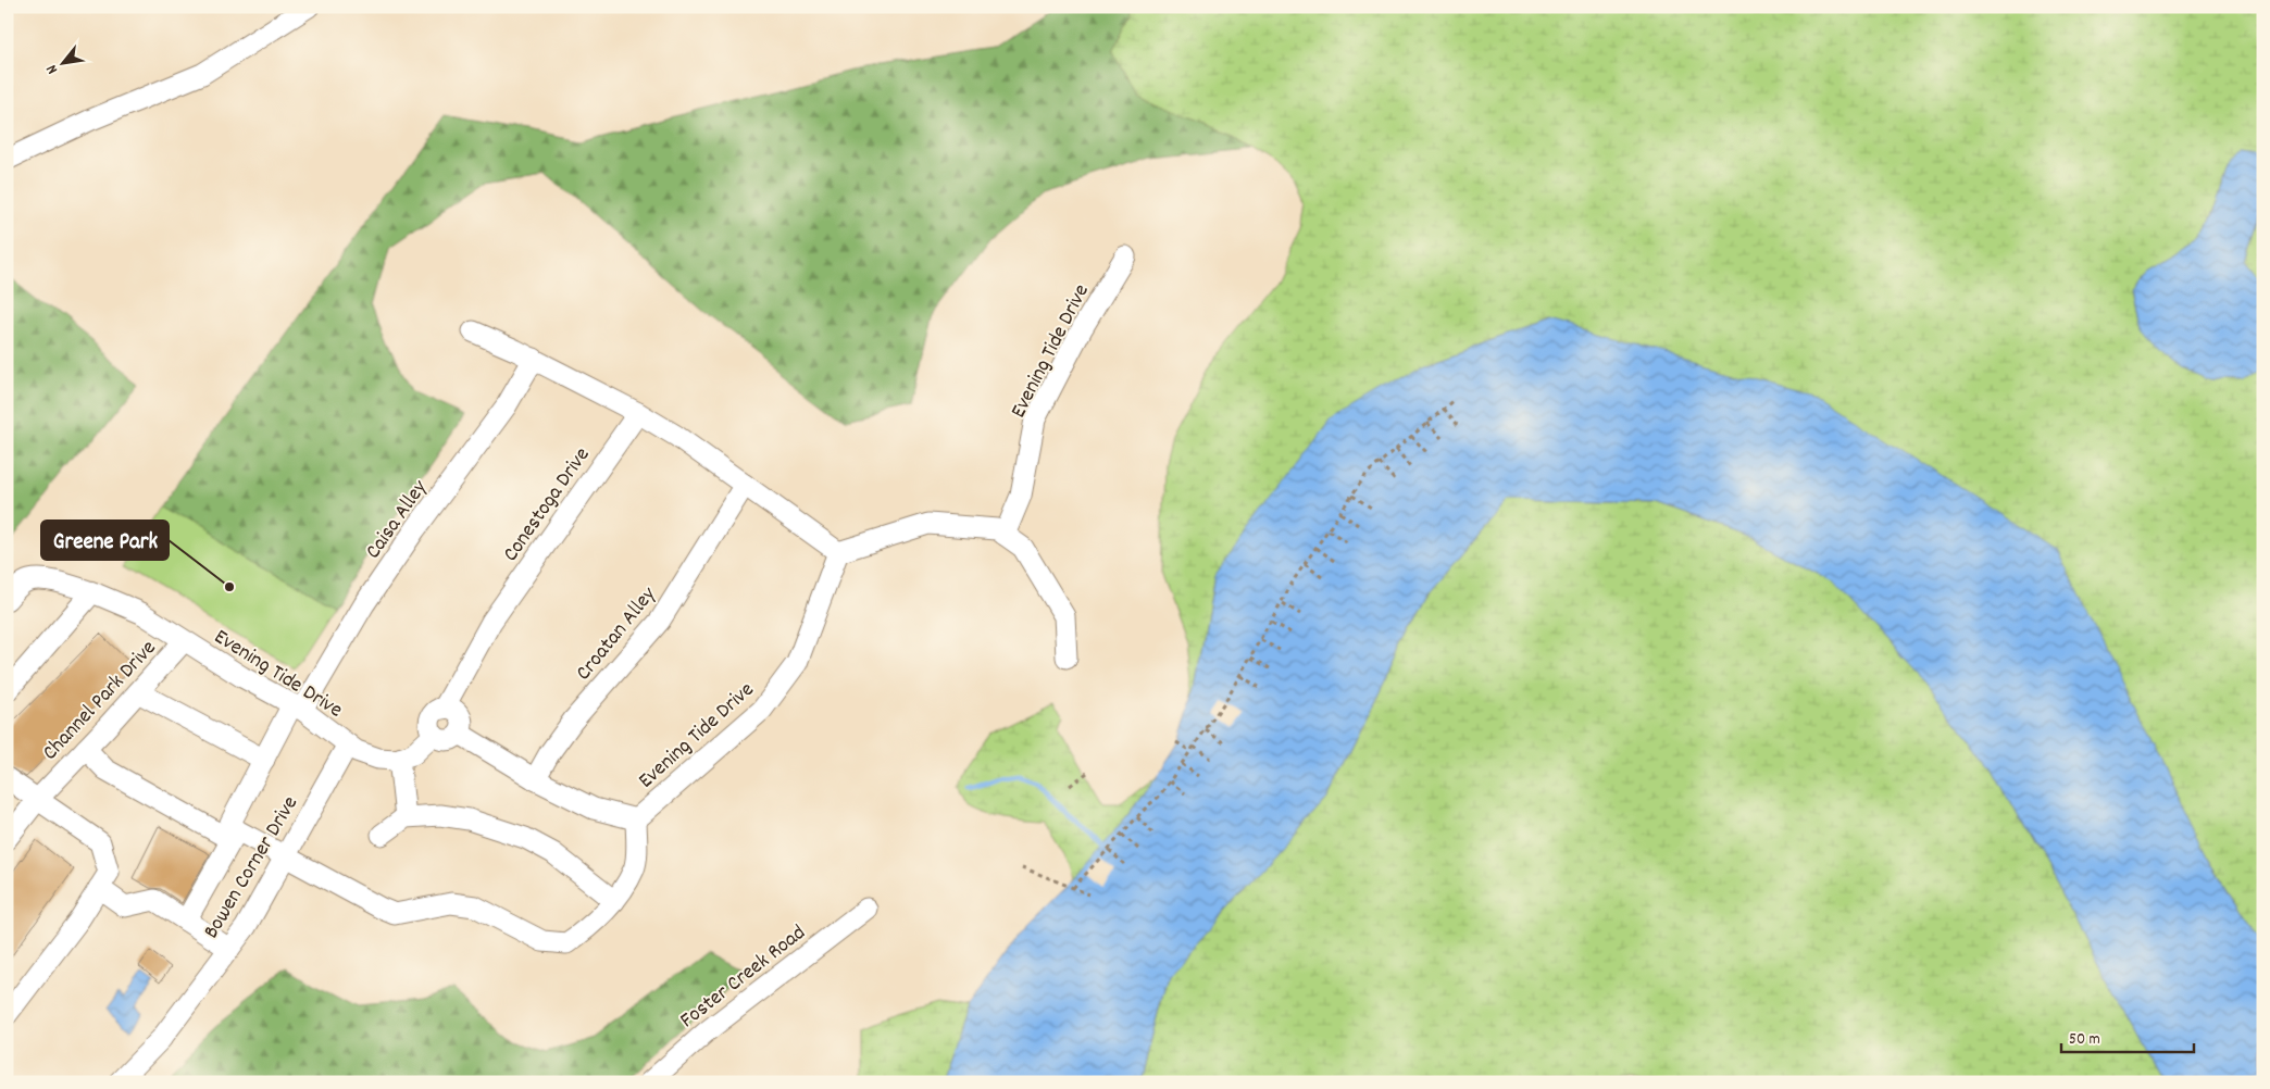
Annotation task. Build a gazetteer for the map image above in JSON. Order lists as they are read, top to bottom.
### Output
{
  "streets": {
    "street": [
      "Evening Tide Drive",
      "Conestoga Drive",
      "Caisa Alley",
      "Croatan Alley",
      "Channel Park Drive",
      "Bowen Corner Drive",
      "Foster Creek Road"
    ]
  },
  "crossings": [
    ["Evening Tide Drive", "Conestoga Drive"],
    ["Evening Tide Drive", "Caisa Alley"],
    ["Evening Tide Drive", "Croatan Alley"],
    ["Evening Tide Drive", "Channel Park Drive"],
    ["Evening Tide Drive", "Bowen Corner Drive"]
  ],
  "places": ["Greene Park"],
  "scale_bar": "50 m",
  "north": "bottom left"
}
